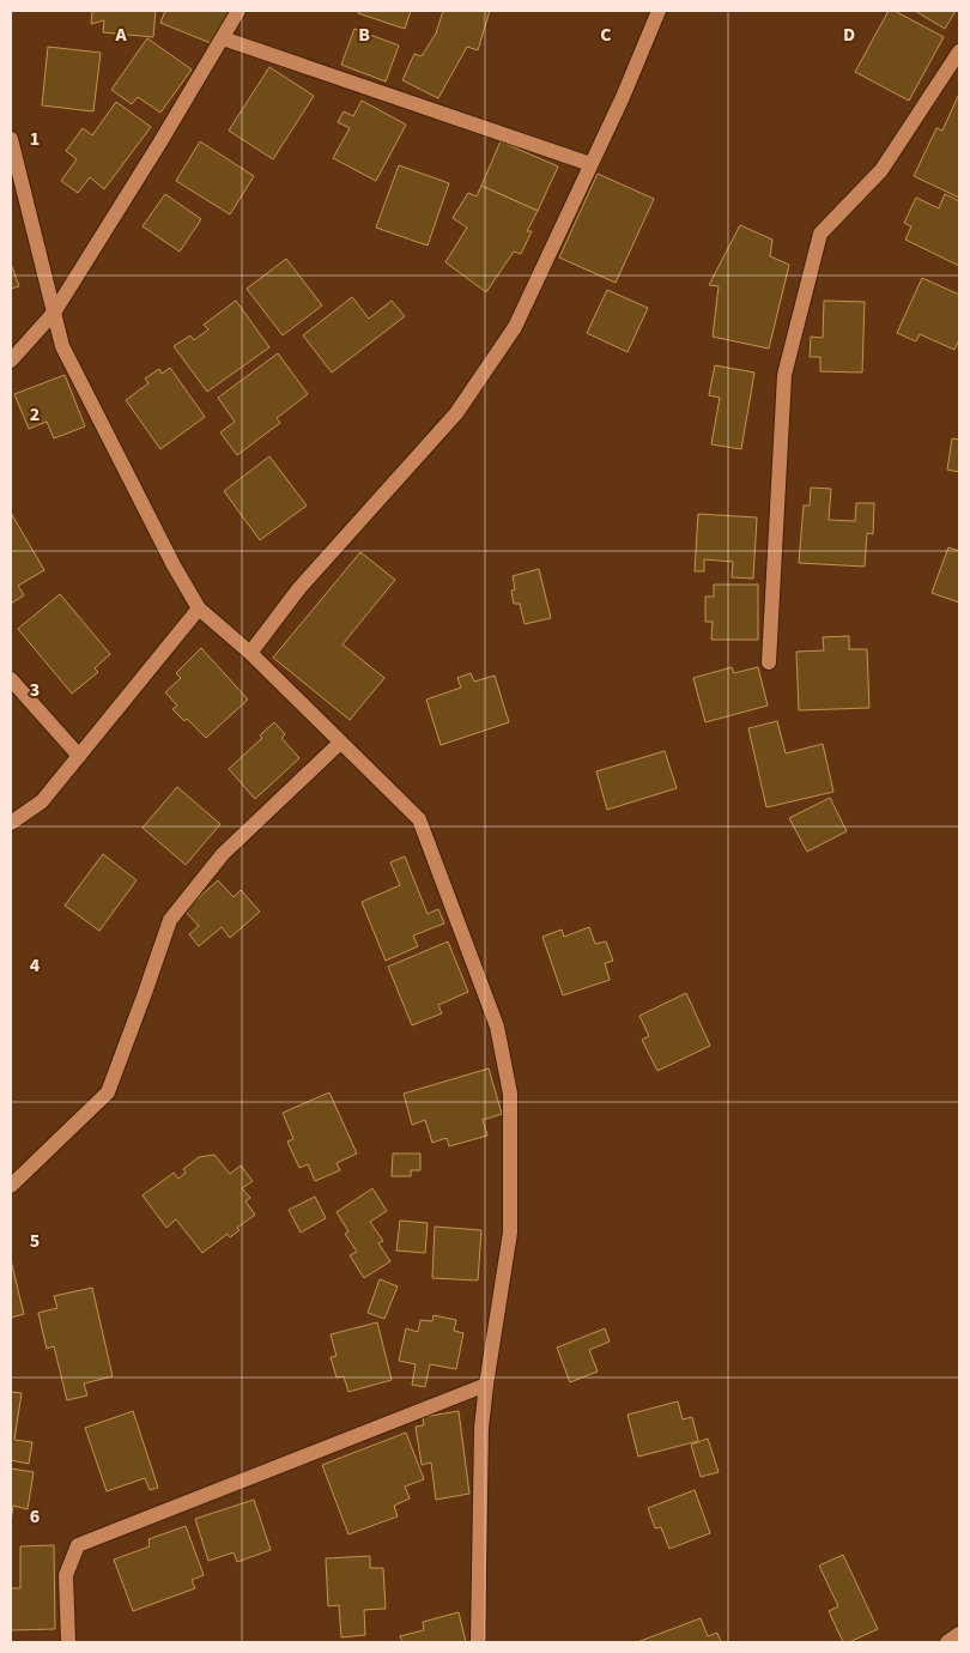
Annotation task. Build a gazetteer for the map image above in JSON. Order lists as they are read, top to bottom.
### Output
{
  "grid": {
    "columns": [
      "A",
      "B",
      "C",
      "D"
    ],
    "rows": [
      "1",
      "2",
      "3",
      "4",
      "5",
      "6"
    ]
  }
}
